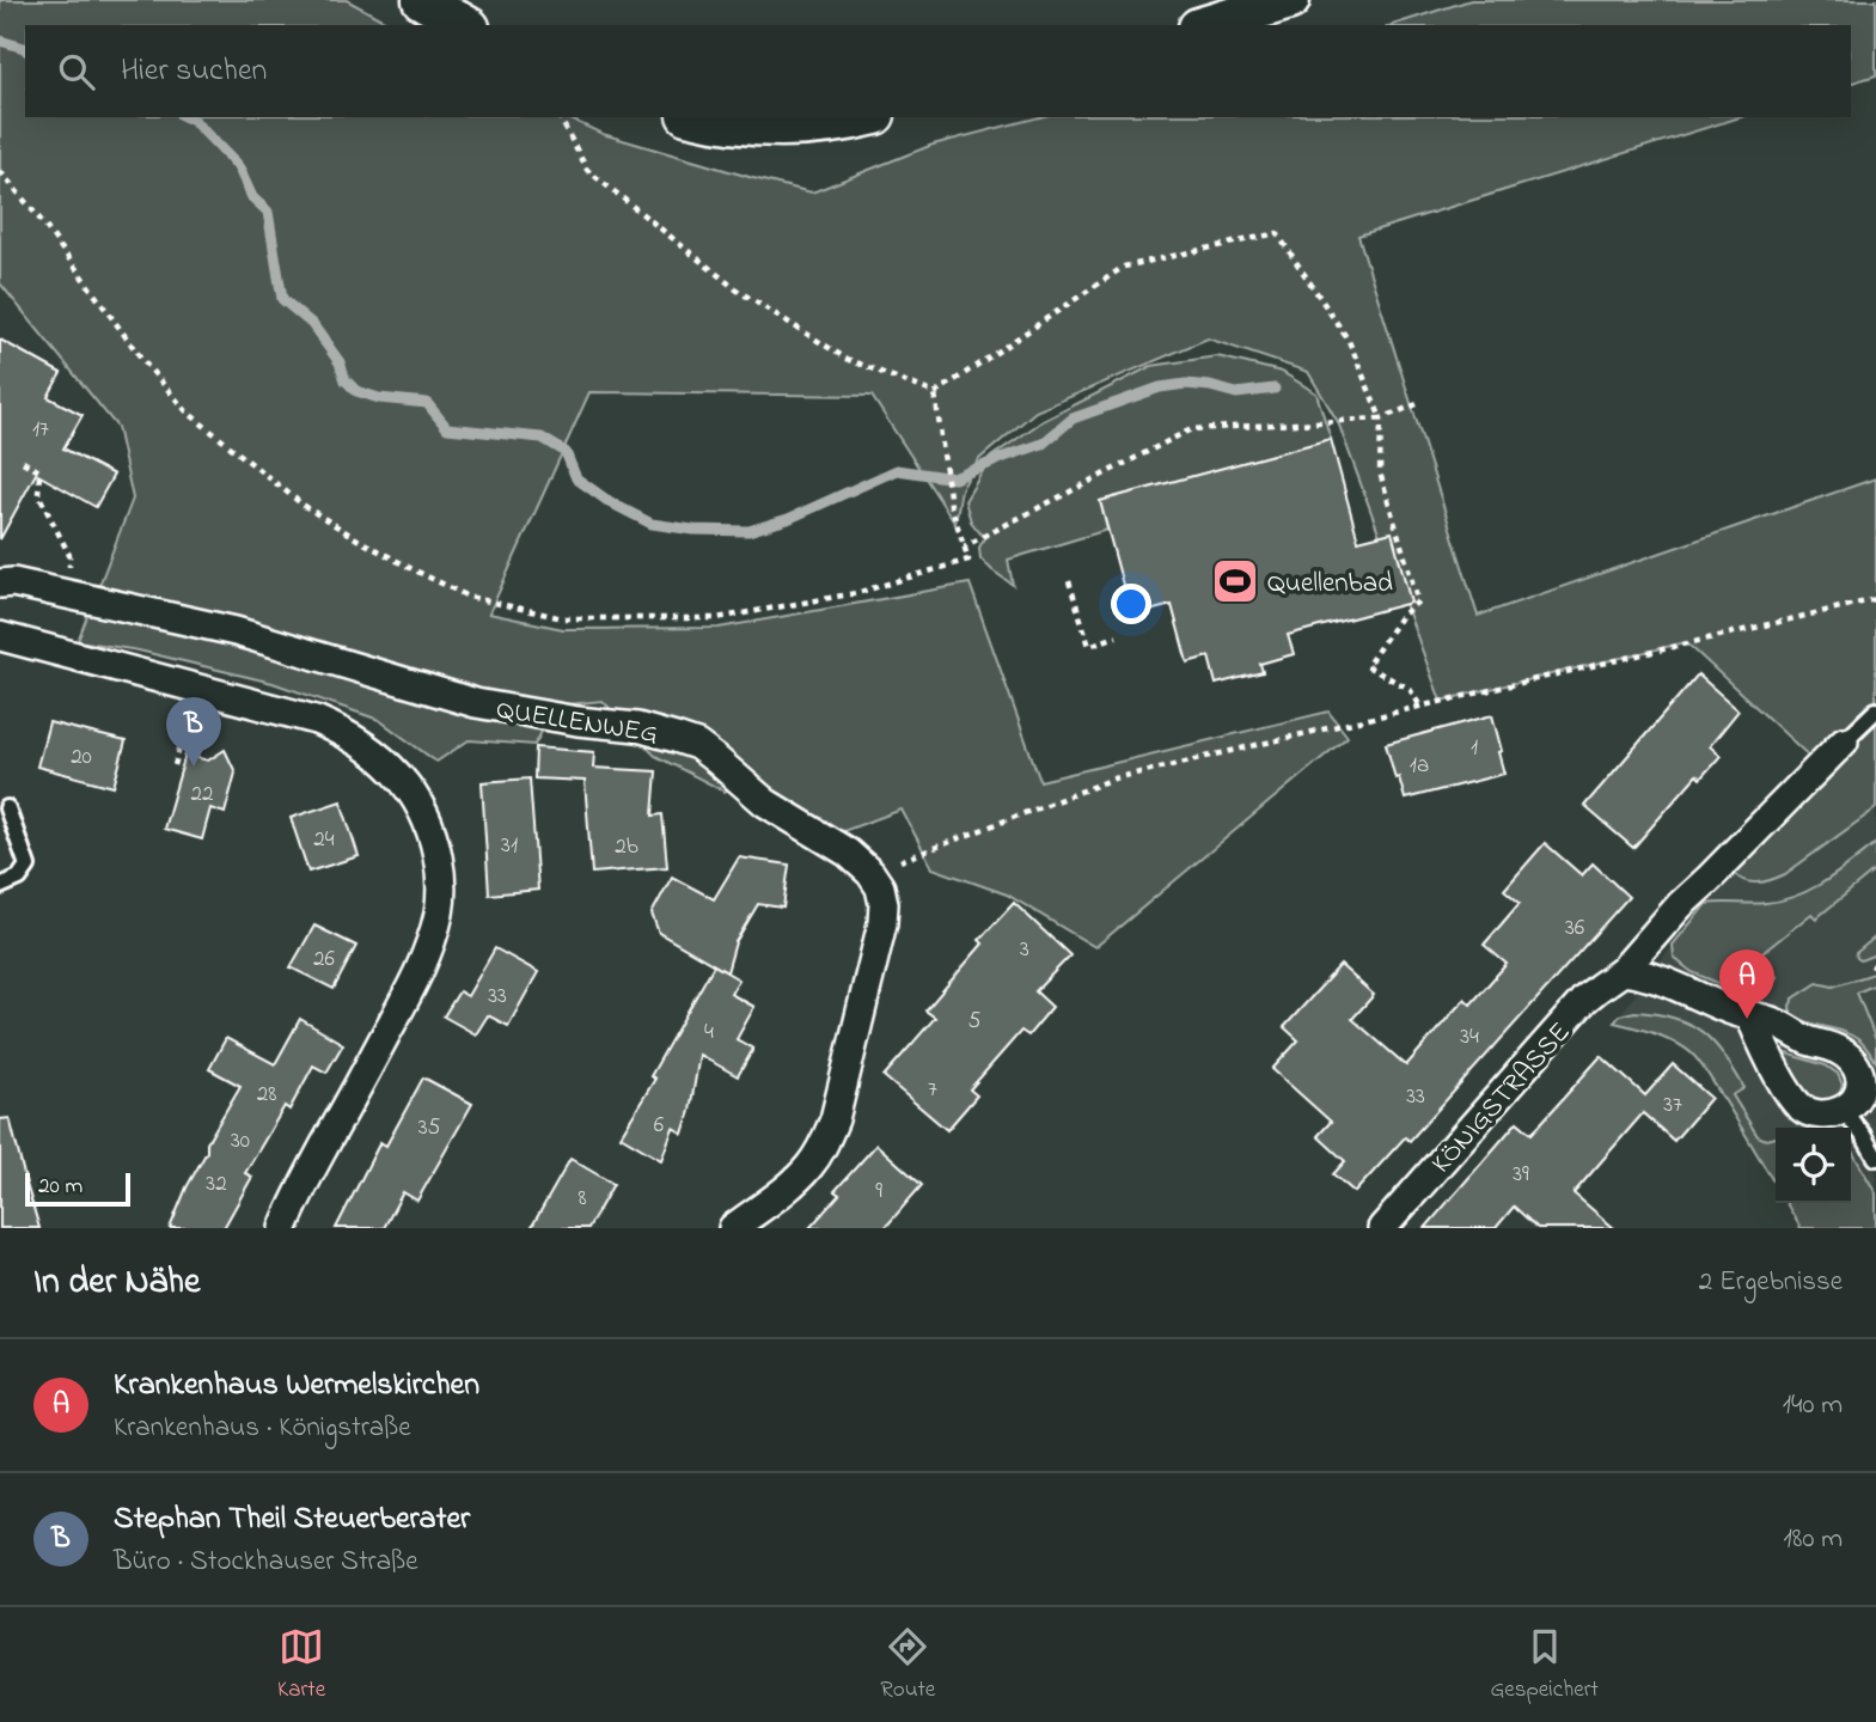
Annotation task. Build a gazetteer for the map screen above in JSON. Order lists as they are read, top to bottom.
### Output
{
  "streets": {
    "street": ["QUELLENWEG", "KÖNIGSTRASSE"]
  },
  "places": {
    "sports": ["Quellenbad"]
  },
  "house_numbers": [
    "17",
    "1",
    "20",
    "1a",
    "22",
    "24",
    "31",
    "2b",
    "36",
    "3",
    "26",
    "33",
    "5",
    "4",
    "34",
    "7",
    "28",
    "33",
    "37",
    "6",
    "35",
    "30",
    "39",
    "32",
    "9",
    "8"
  ],
  "scale_bar": "20 m",
  "page": {
    "search": "Hier suchen",
    "pins": ["B", "A"],
    "scale": "20 m",
    "heading": ["In der Nähe", "2 Ergebnisse"],
    "list": [
      {
        "mark": "A",
        "name": "Krankenhaus Wermelskirchen",
        "note": "Krankenhaus · Königstraße",
        "value": "140 m"
      },
      {
        "mark": "B",
        "name": "Stephan Theil Steuerberater",
        "note": "Büro · Stockhauser Straße",
        "value": "180 m"
      }
    ],
    "nav": ["Karte", "Route", "Gespeichert"]
  }
}
